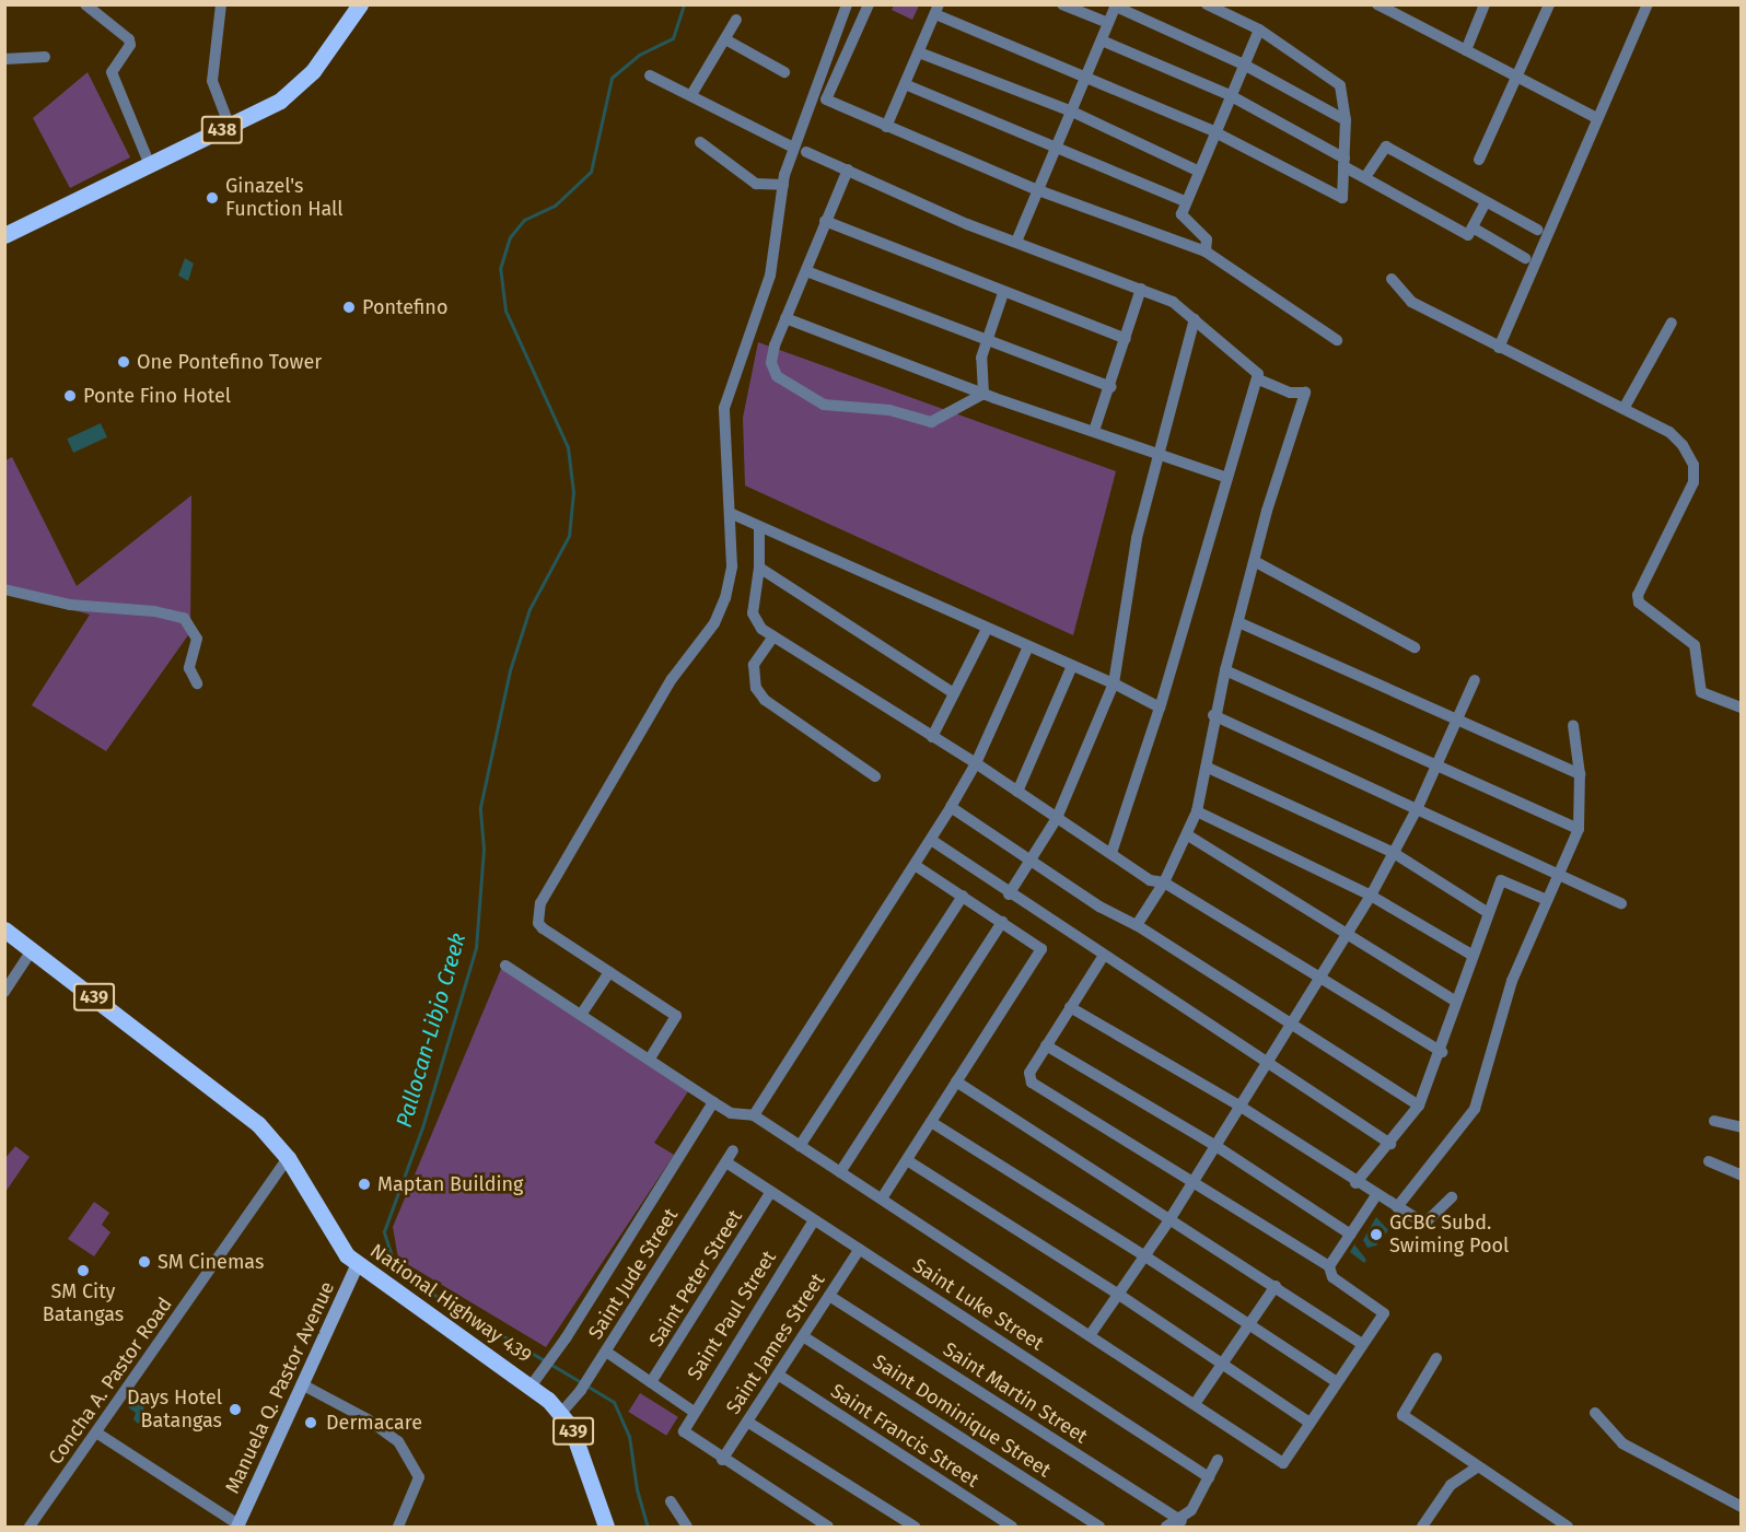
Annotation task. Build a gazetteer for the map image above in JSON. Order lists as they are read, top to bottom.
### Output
{
  "streets": {
    "main road": [
      "438",
      "439",
      "National Highway 439",
      "Manuela Q. Pastor Avenue"
    ],
    "street": [
      "Saint Jude Street",
      "Saint Peter Street",
      "Saint Luke Street",
      "Saint Paul Street",
      "Saint James Street",
      "Concha A. Pastor Road",
      "Saint Martin Street",
      "Saint Dominique Street",
      "Saint Francis Street"
    ]
  },
  "crossings": [
    ["Saint Jude Street", "National Highway 439"],
    ["Saint Jude Street", "Saint Luke Street"],
    ["Saint Peter Street", "Saint Luke Street"],
    ["National Highway 439", "Concha A. Pastor Road"],
    ["National Highway 439", "Manuela Q. Pastor Avenue"],
    ["Saint Luke Street", "Saint Paul Street"],
    ["Saint Luke Street", "Saint James Street"],
    ["Saint Paul Street", "Saint James Street"],
    ["Saint James Street", "Saint Martin Street"],
    ["Saint James Street", "Saint Dominique Street"],
    ["Saint James Street", "Saint Francis Street"]
  ],
  "water": ["Pallocan-Libjo Creek"],
  "places": [
    "Ginazel's Function Hall",
    "Pontefino",
    "One Pontefino Tower",
    "Ponte Fino Hotel",
    "Maptan Building",
    "GCBC Subd. Swiming Pool",
    "SM Cinemas",
    "SM City Batangas",
    "Days Hotel Batangas",
    "Dermacare"
  ]
}
